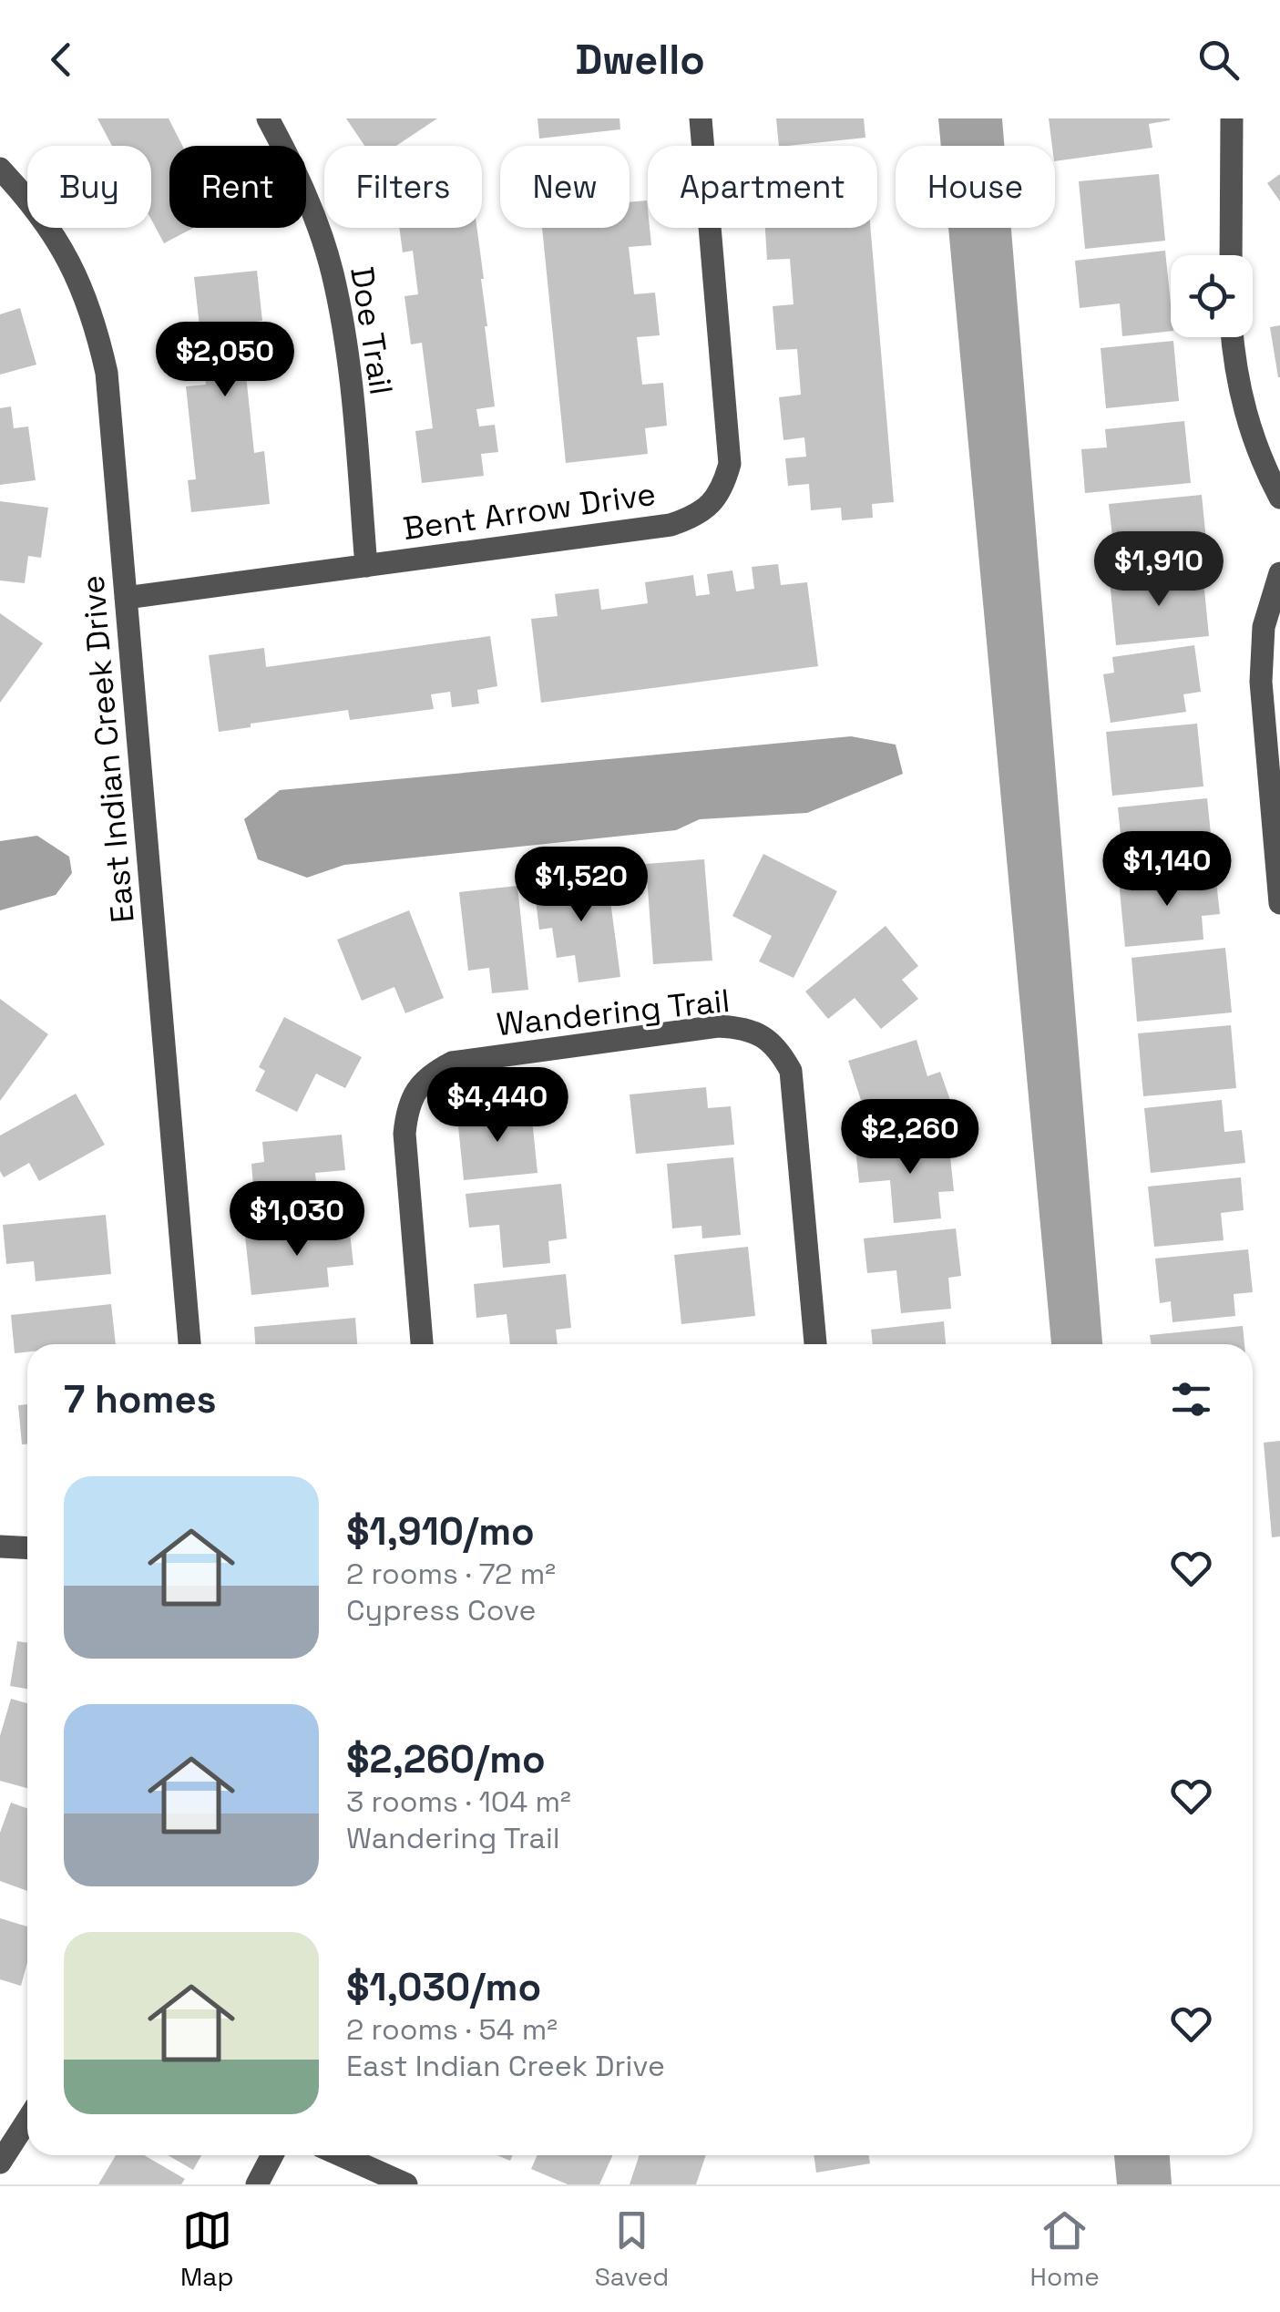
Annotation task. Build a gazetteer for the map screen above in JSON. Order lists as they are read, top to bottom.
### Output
{
  "streets": {
    "street": [
      "Doe Trail",
      "Bent Arrow Drive",
      "East Indian Creek Drive",
      "Wandering Trail"
    ]
  },
  "crossings": [
    ["Doe Trail", "Bent Arrow Drive"],
    ["Bent Arrow Drive", "East Indian Creek Drive"]
  ],
  "page": {
    "header": "Dwello",
    "chip": [
      "Buy",
      "Rent",
      "Filters",
      "New",
      "Apartment",
      "House"
    ],
    "price": [
      "$2,050",
      "$1,910",
      "$1,140",
      "$1,520",
      "$4,440",
      "$2,260",
      "$1,030"
    ],
    "heading": "7 homes",
    "list": [
      {
        "name": "$1,910/mo",
        "note": "2 rooms · 72 m² · Cypress Cove"
      },
      {
        "name": "$2,260/mo",
        "note": "3 rooms · 104 m² · Wandering Trail"
      },
      {
        "name": "$1,030/mo",
        "note": "2 rooms · 54 m² · East Indian Creek Drive"
      }
    ],
    "tabs": ["Map", "Saved", "Home"]
  }
}
